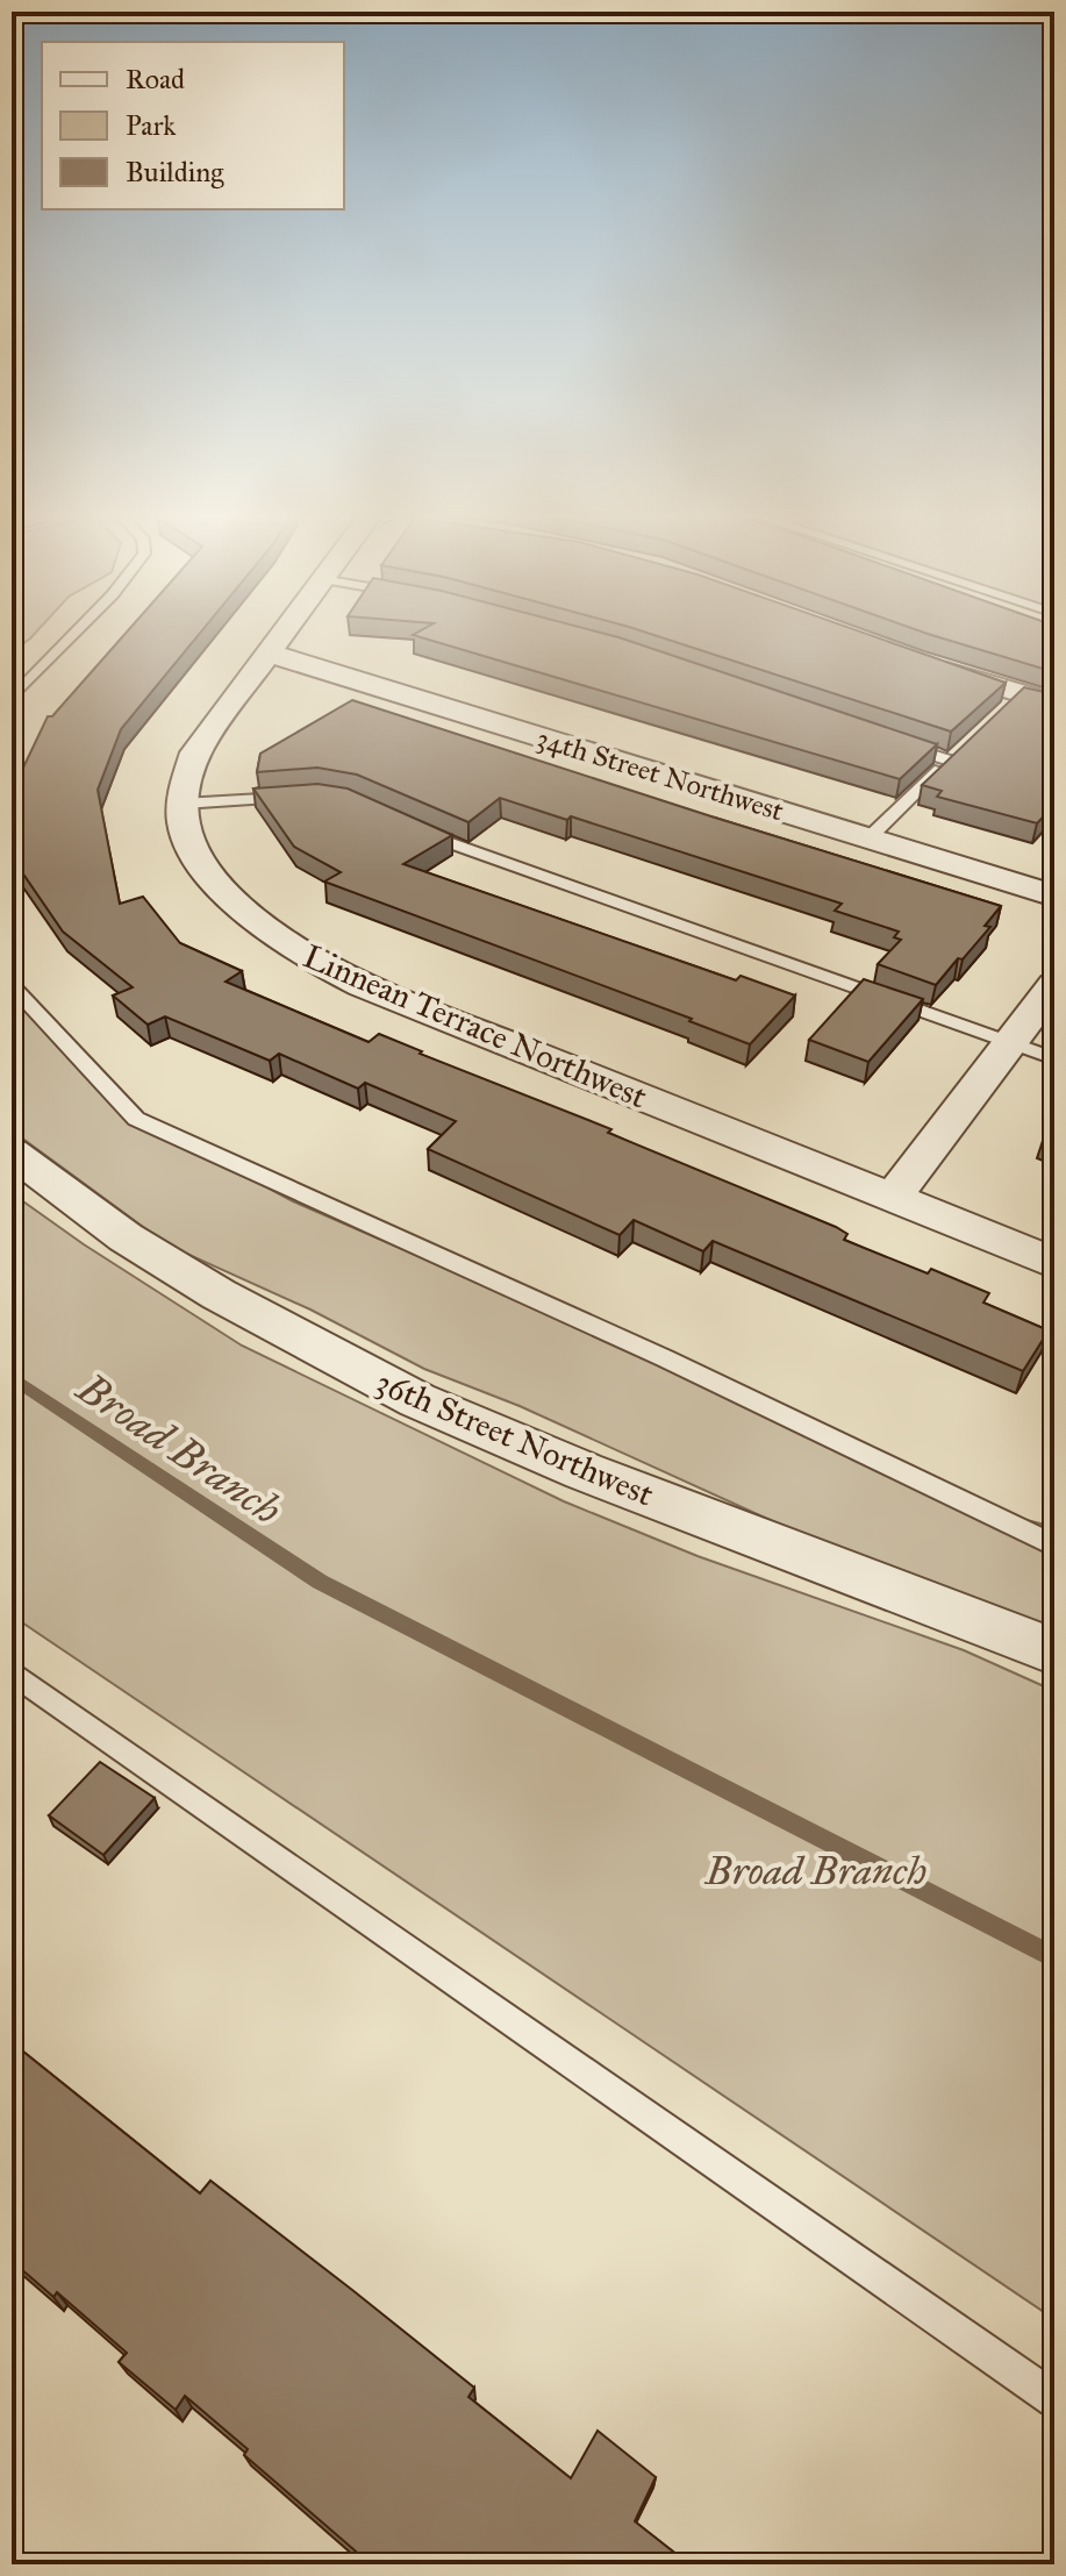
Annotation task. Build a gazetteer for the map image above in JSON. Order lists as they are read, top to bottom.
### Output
{
  "streets": {
    "street": ["34th Street Northwest", "Linnean Terrace Northwest", "36th Street Northwest"]
  },
  "crossings": [
    ["34th Street Northwest", "Linnean Terrace Northwest"]
  ],
  "water": ["Broad Branch"],
  "parks": ["Broad Branch"],
  "legend": ["Road", "Park", "Building"]
}
